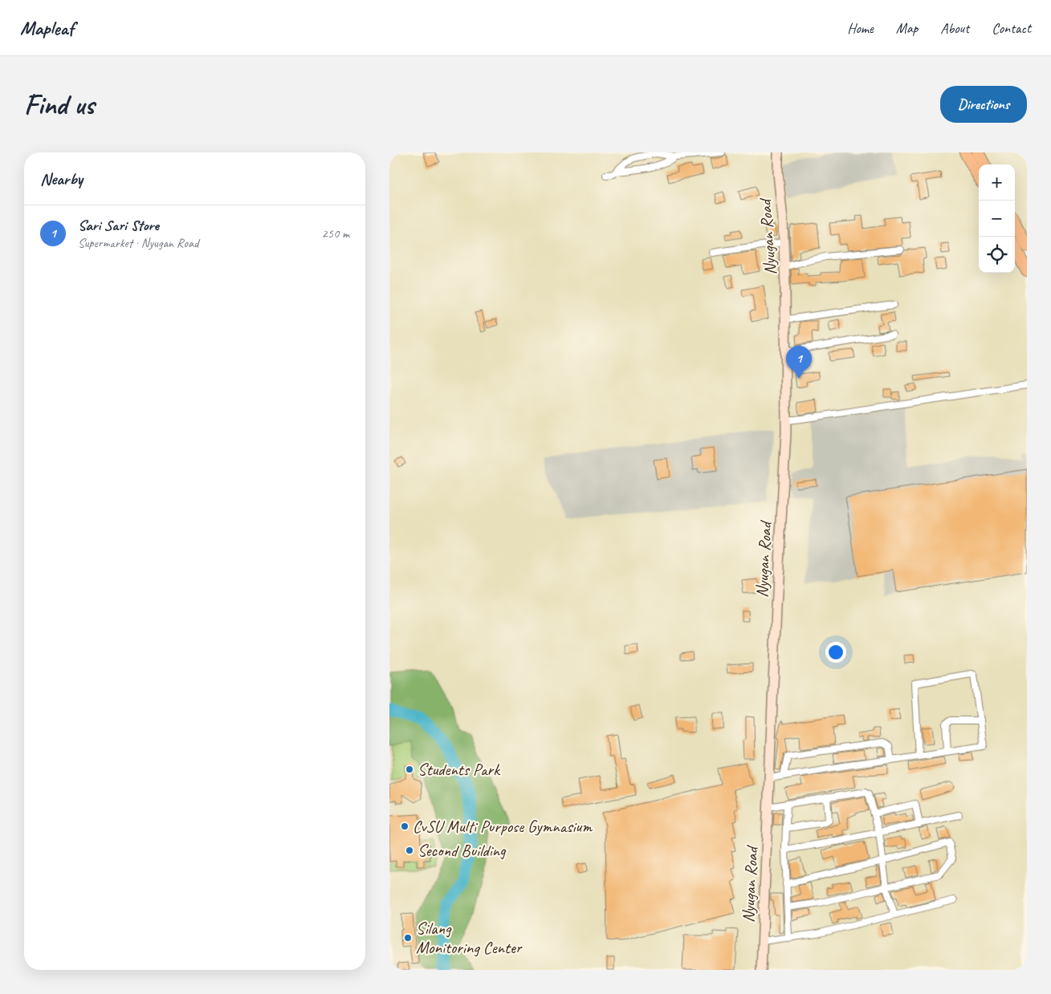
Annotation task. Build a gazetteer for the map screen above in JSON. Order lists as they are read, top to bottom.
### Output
{
  "streets": {
    "main road": ["Nyugan Road"]
  },
  "places": [
    "Students Park",
    "CvSU Multi Purpose Gymnasium",
    "Second Building",
    "Silang Monitoring Center"
  ],
  "page": {
    "header": "Mapleaf",
    "nav": [
      "Home",
      "Map",
      "About",
      "Contact"
    ],
    "buttons": "Directions",
    "title": "Find us",
    "heading": "Nearby",
    "map_buttons": ["+", "−"],
    "list": [
      {
        "mark": "1",
        "name": "Sari Sari Store",
        "note": "Supermarket · Nyugan Road",
        "value": "250 m"
      }
    ],
    "pins": "1"
  }
}
